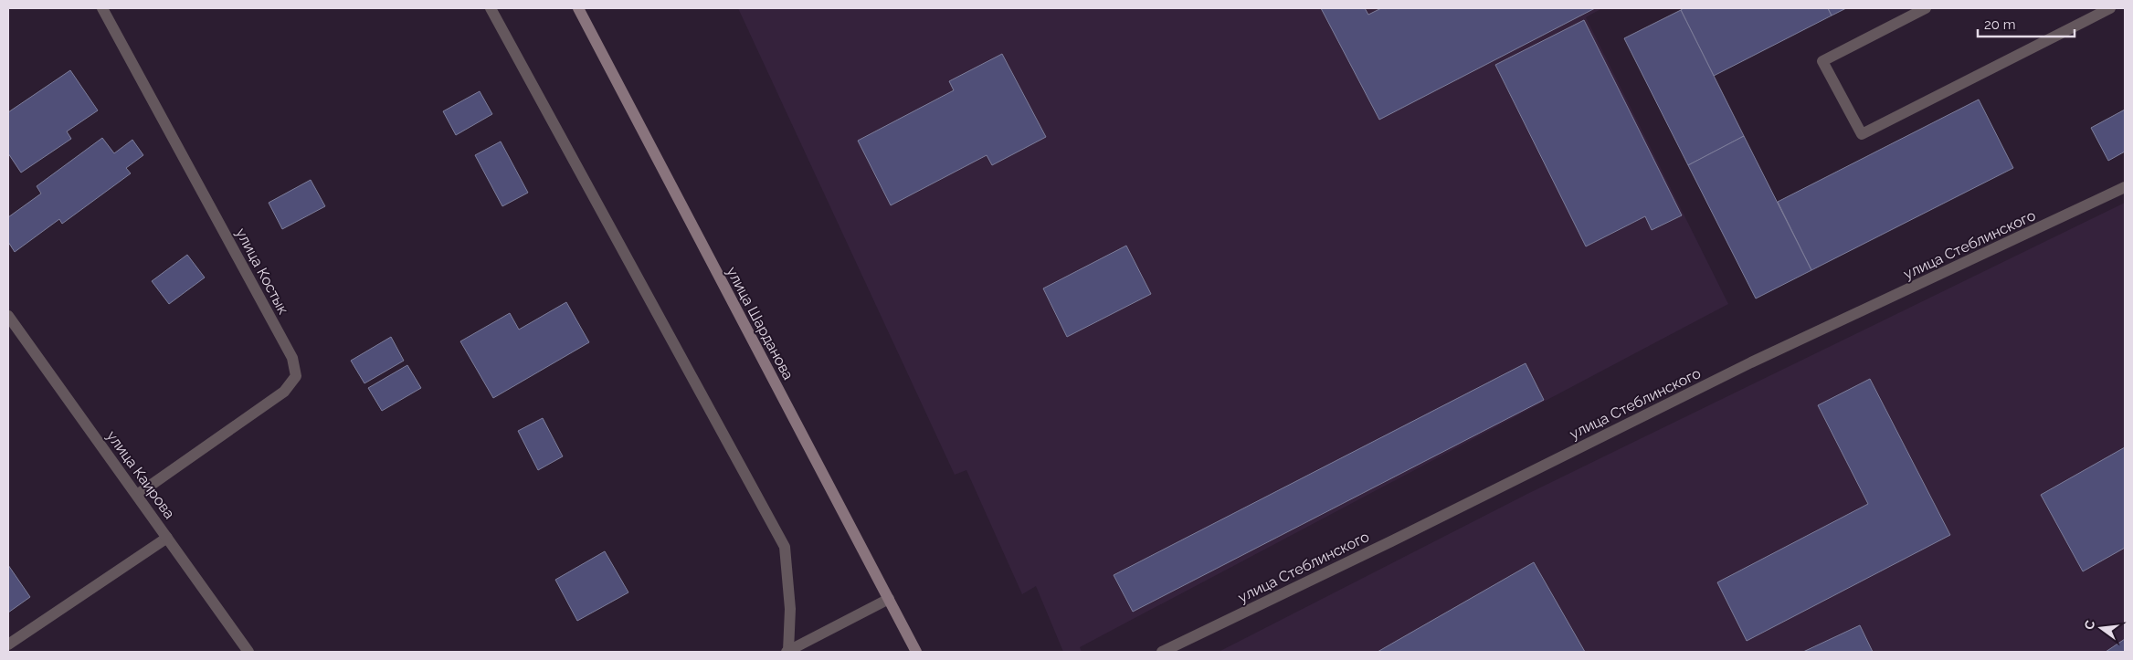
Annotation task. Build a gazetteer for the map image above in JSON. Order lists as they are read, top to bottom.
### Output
{
  "streets": {
    "main road": ["улица Шарданова"],
    "street": ["улица Стеблинского", "улица Костык", "улица Каирова"]
  },
  "crossings": [
    ["улица Костык", "улица Каирова"]
  ],
  "scale_bar": "20 m",
  "north": "left"
}
